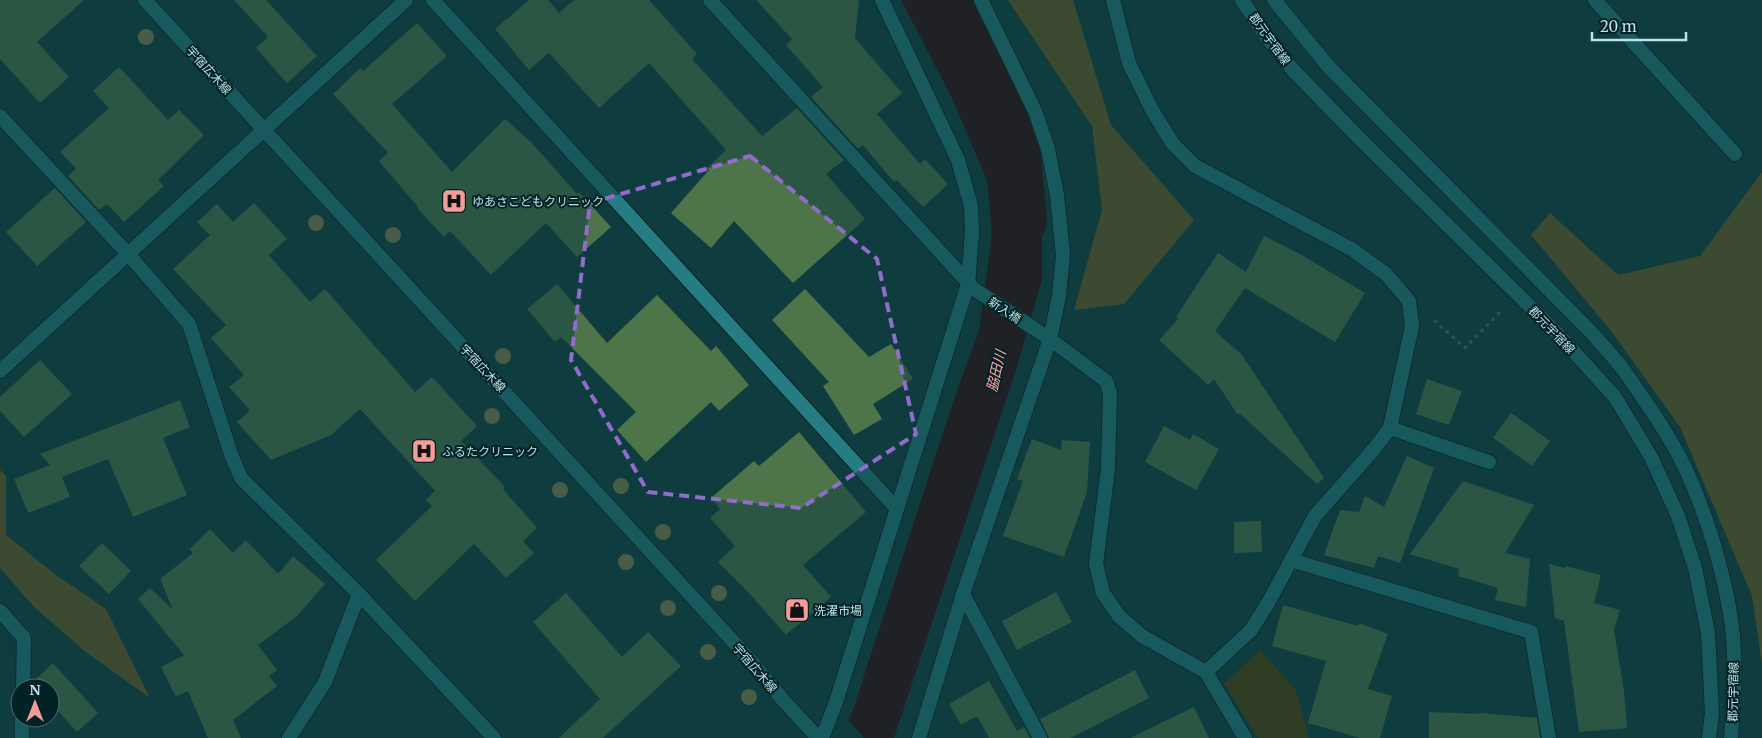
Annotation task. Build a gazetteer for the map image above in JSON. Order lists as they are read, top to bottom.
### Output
{
  "streets": {
    "street": ["郡元宇宿線", "宇宿広木線", "新入橋"]
  },
  "water": ["脇田川"],
  "places": {
    "hospital": ["ゆあさこどもクリニック", "ふるたクリニック"],
    "shop": ["洗濯市場"]
  },
  "scale_bar": "20 m",
  "north": "top"
}
